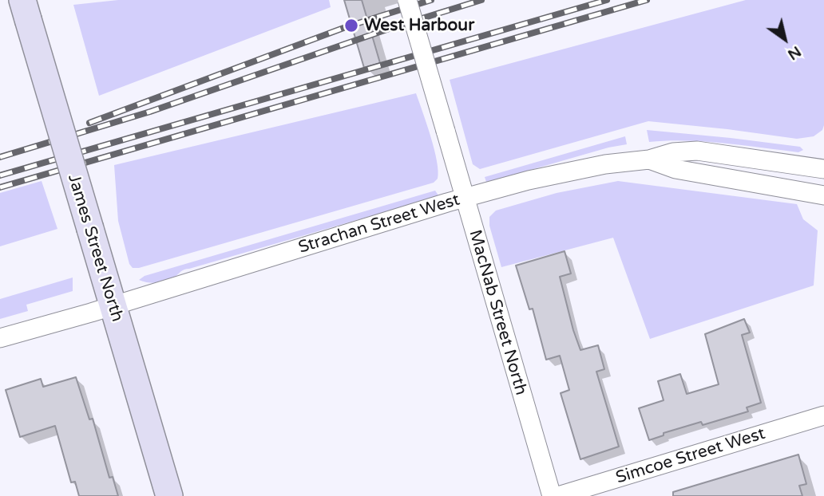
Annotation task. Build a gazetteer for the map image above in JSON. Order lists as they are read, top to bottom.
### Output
{
  "streets": {
    "main road": ["James Street North"],
    "street": ["Strachan Street West", "MacNab Street North", "Simcoe Street West"]
  },
  "crossings": [
    ["Strachan Street West", "James Street North"],
    ["Strachan Street West", "MacNab Street North"]
  ],
  "places": ["West Harbour"],
  "north": "bottom right"
}
